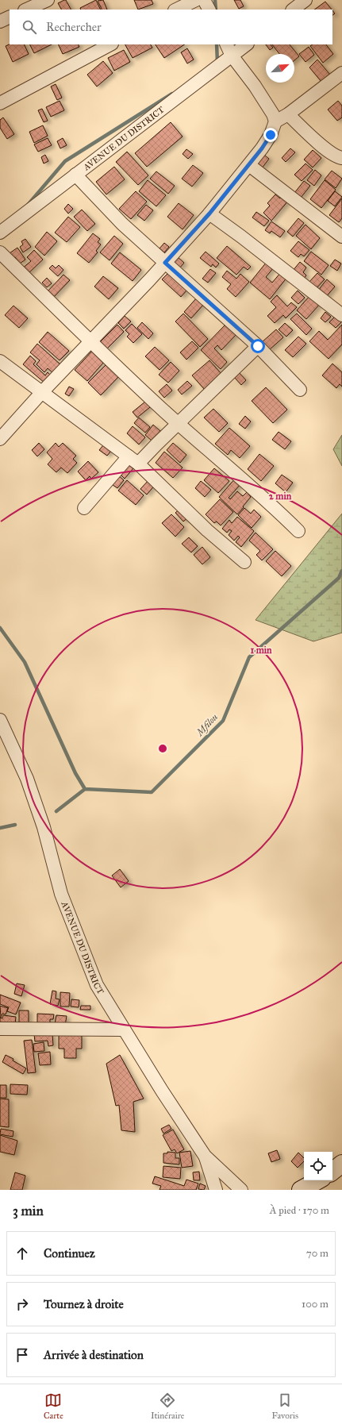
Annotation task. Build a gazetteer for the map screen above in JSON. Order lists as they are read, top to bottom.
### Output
{
  "streets": {
    "street": ["AVENUE DU DISTRICT"]
  },
  "water": ["Mfilou"],
  "north": "top right",
  "page": {
    "search": "Rechercher",
    "heading": ["3 min", "À pied · 170 m"],
    "list": [
      ["Continuez", "70 m"],
      ["Tournez à droite", "100 m"],
      "Arrivée à destination"
    ],
    "nav": ["Carte", "Itinéraire", "Favoris"]
  },
  "rings": ["2 min", "1 min"]
}
